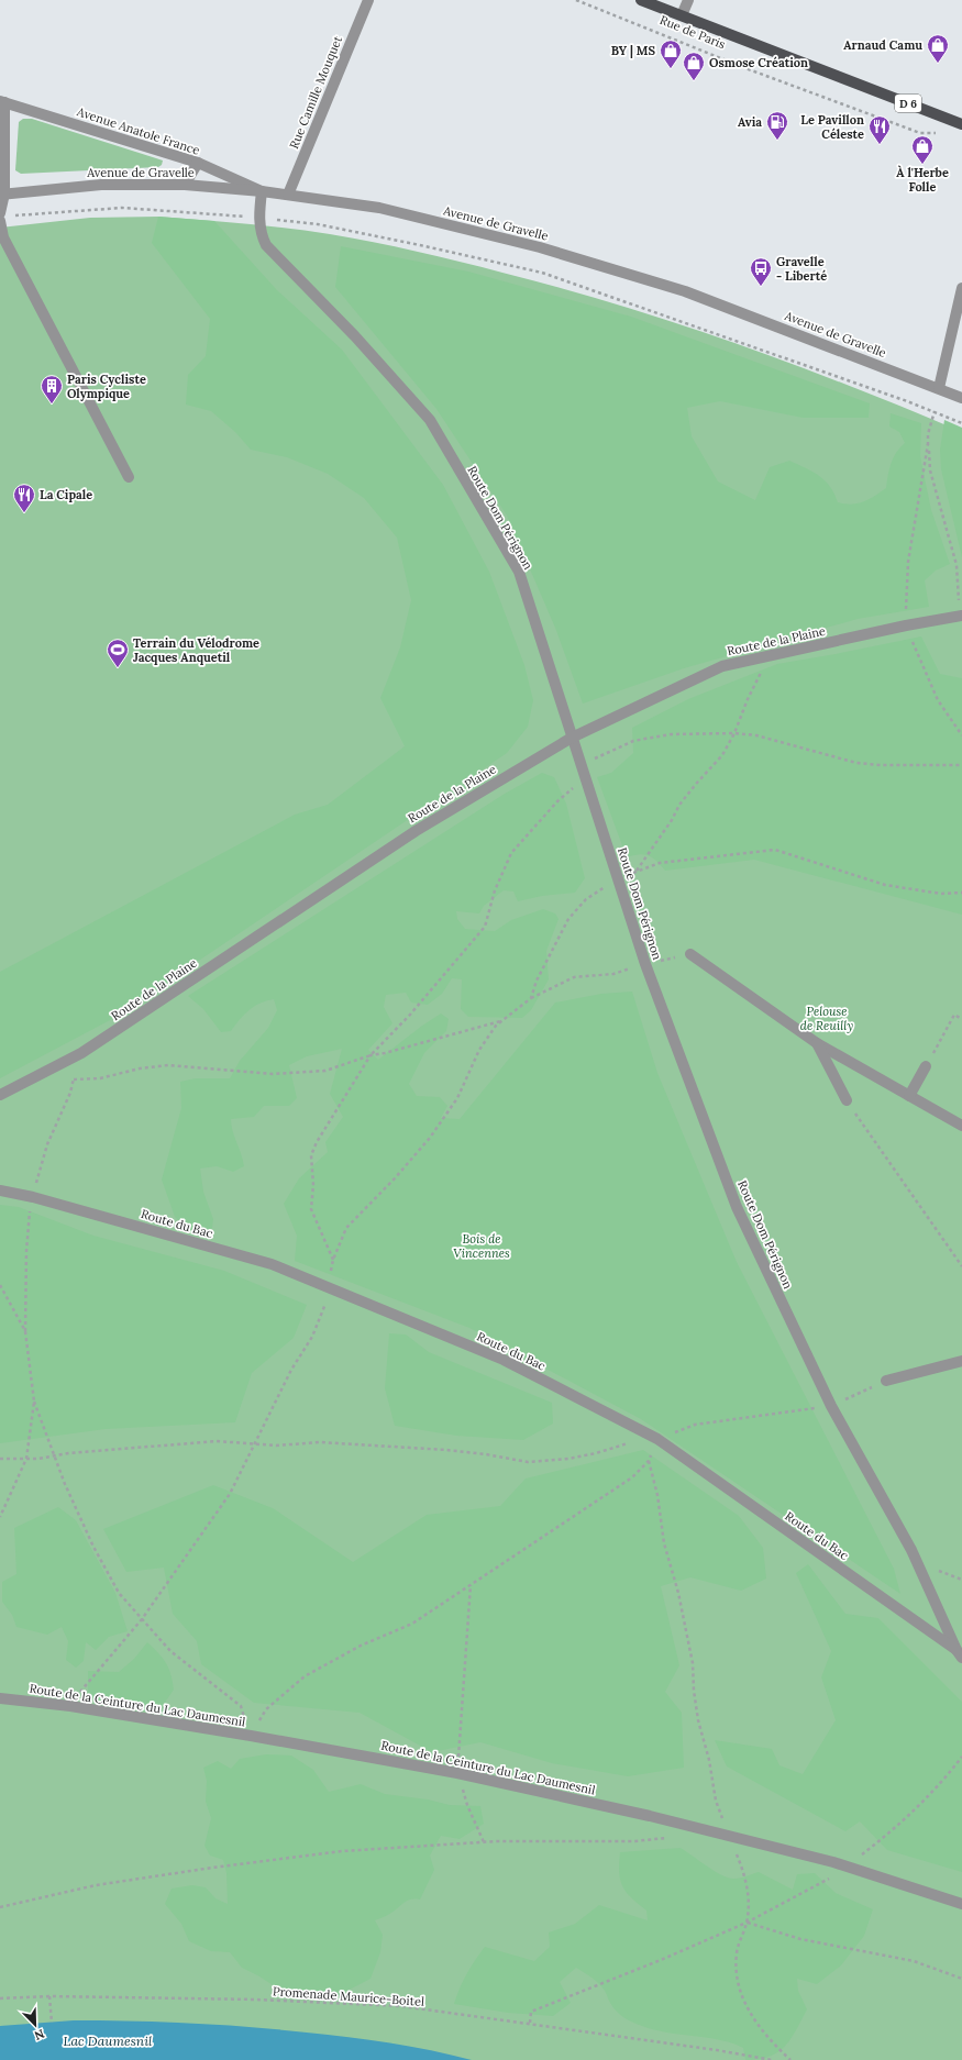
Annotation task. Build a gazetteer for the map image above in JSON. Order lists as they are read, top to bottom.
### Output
{
  "streets": {
    "main road": ["Rue de Paris", "D 6"],
    "street": [
      "Rue Camille Mouquet",
      "Avenue Anatole France",
      "Avenue de Gravelle",
      "Route Dom Pérignon",
      "Route de la Plaine",
      "Route du Bac",
      "Route de la Ceinture du Lac Daumesnil"
    ],
    "path": ["Promenade Maurice-Boitel"]
  },
  "crossings": [
    ["Rue Camille Mouquet", "Avenue de Gravelle"],
    ["Avenue Anatole France", "Avenue de Gravelle"],
    ["Avenue Anatole France", "Route Dom Pérignon"],
    ["Avenue de Gravelle", "Route Dom Pérignon"],
    ["Route Dom Pérignon", "Route de la Plaine"],
    ["Route Dom Pérignon", "Route du Bac"]
  ],
  "water": ["Lac Daumesnil"],
  "parks": ["Pelouse de Reuilly", "Bois de Vincennes"],
  "places": {
    "shop": [
      "Arnaud Camu",
      "BY | MS",
      "Osmose Création",
      "À l'Herbe Folle"
    ],
    "fuel station": ["Avia"],
    "restaurant": ["Le Pavillon Céleste", "La Cipale"],
    "bus stop": ["Gravelle - Liberté"],
    "building": ["Paris Cycliste Olympique"],
    "sports": ["Terrain du Vélodrome Jacques Anquetil"]
  },
  "north": "bottom right"
}
